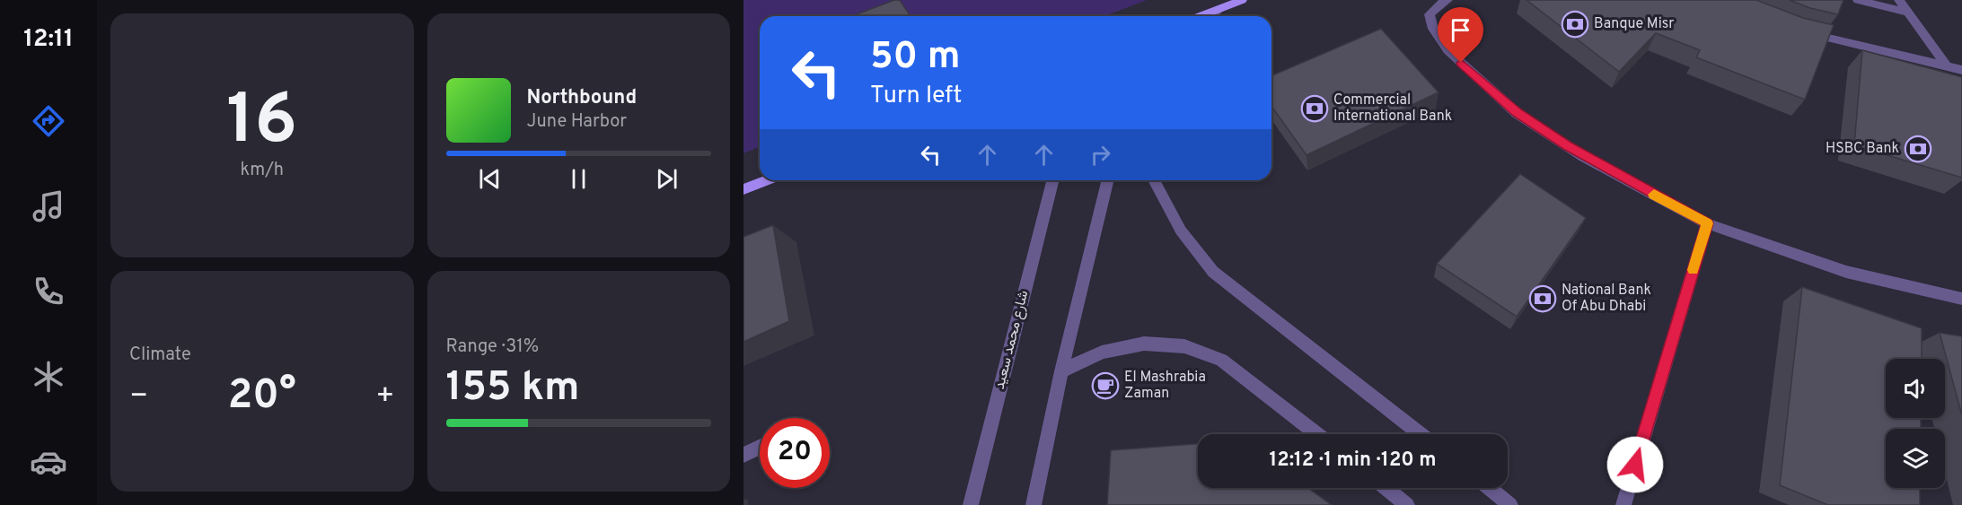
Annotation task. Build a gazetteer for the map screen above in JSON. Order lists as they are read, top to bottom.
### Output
{
  "streets": {
    "street": ["شارع محمد سعيد"]
  },
  "places": {
    "bank": [
      "Banque Misr",
      "Commercial International Bank",
      "HSBC Bank",
      "National Bank Of Abu Dhabi"
    ],
    "cafe": ["El Mashrabia Zaman"]
  },
  "page": {
    "tabs": "12:11",
    "tile": [
      ["16", "km/h"],
      "Climate",
      ["Range · 31%", "155 km"]
    ],
    "turn": ["50 m", "Turn left"],
    "song": ["Northbound", "June Harbor"],
    "heat": ["−", "20°", "+"],
    "limit": "20",
    "trip": "12:12 · 1 min · 120 m"
  }
}
